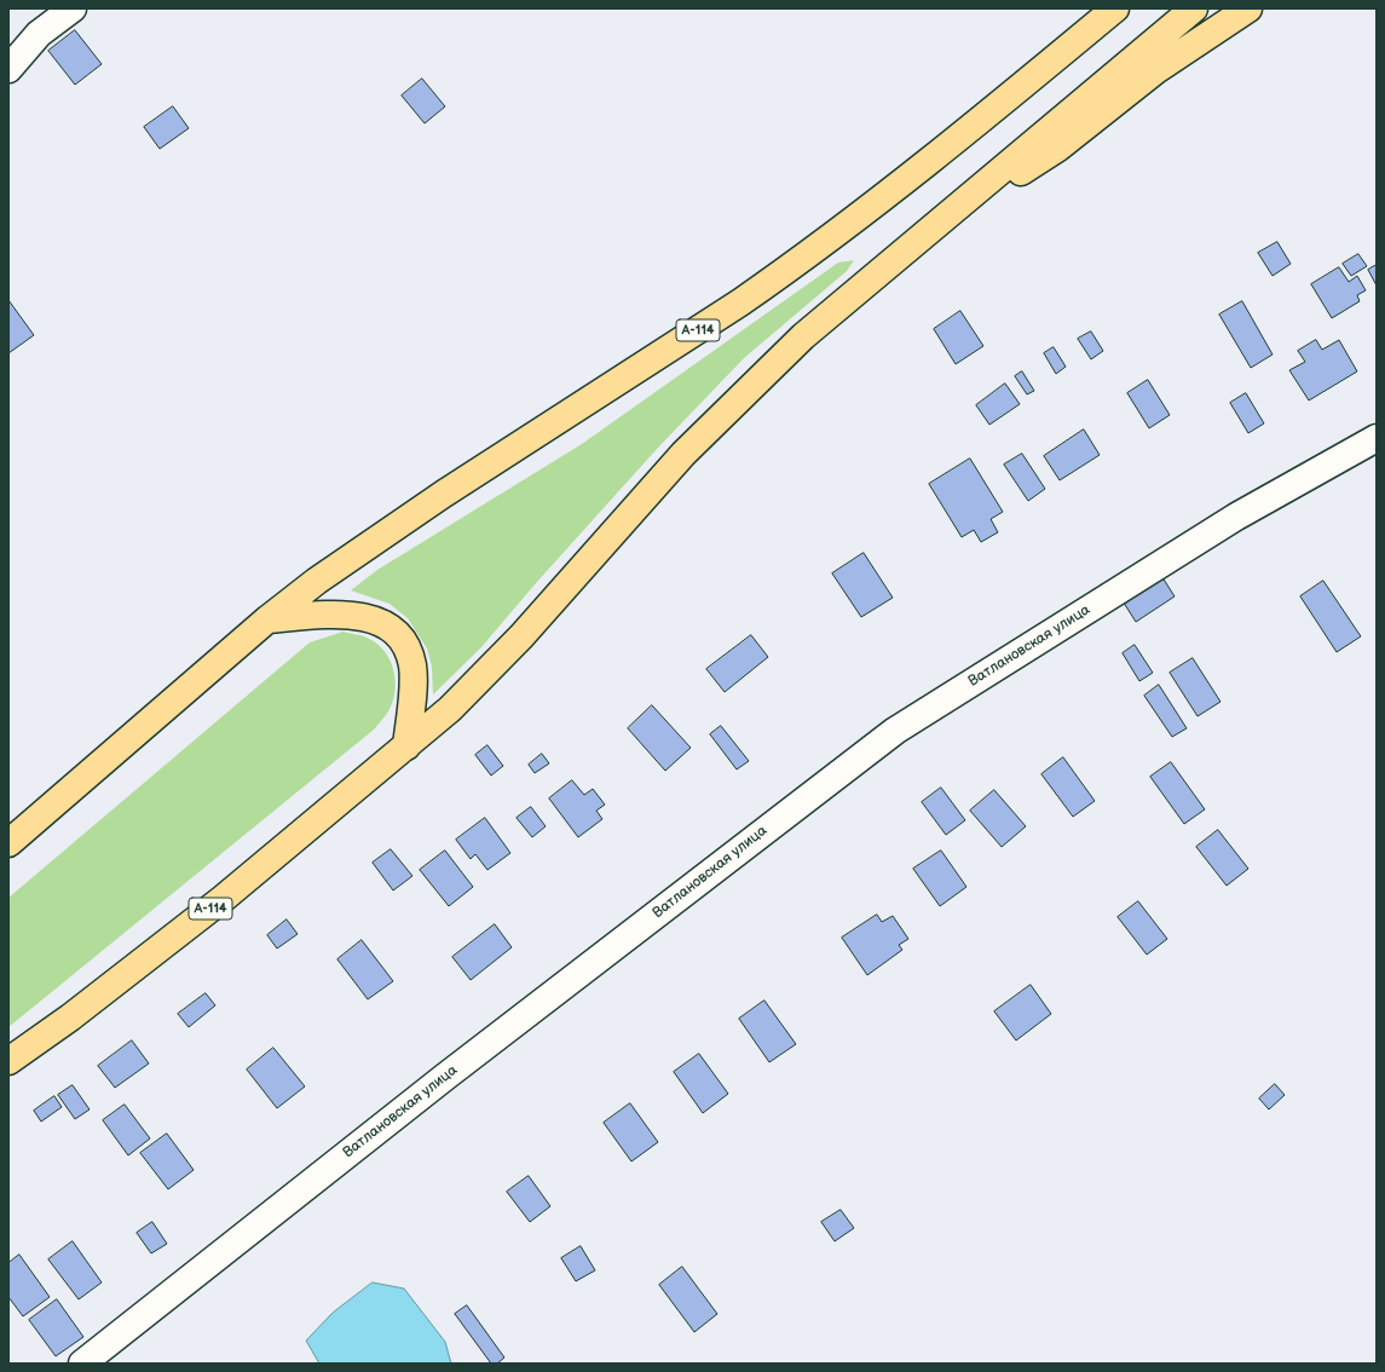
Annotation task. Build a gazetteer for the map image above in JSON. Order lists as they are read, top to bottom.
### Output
{
  "streets": {
    "main road": ["А-114"],
    "street": ["Ватлановская улица"]
  }
}
